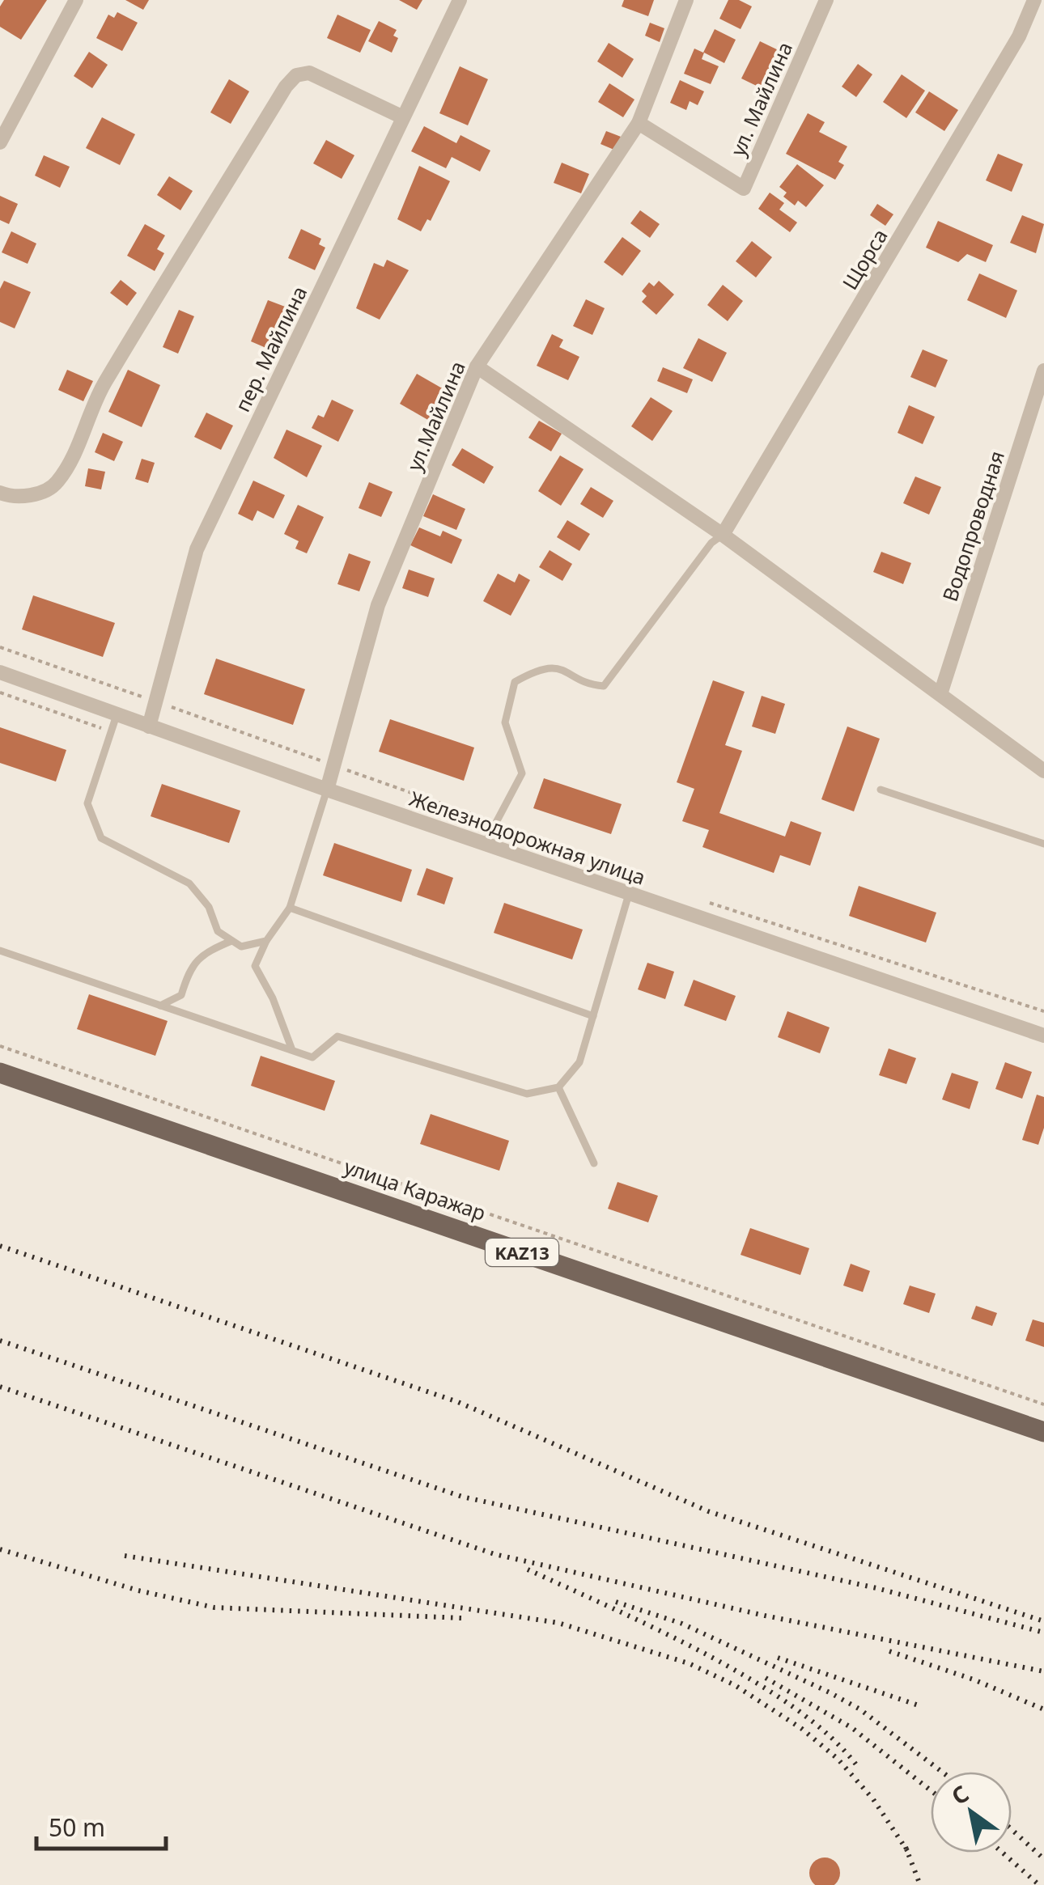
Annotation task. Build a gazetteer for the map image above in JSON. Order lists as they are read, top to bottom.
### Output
{
  "streets": {
    "main road": ["улица Каражар", "KAZ13"],
    "street": [
      "ул. Майлина",
      "Щорса",
      "пер. Майлина",
      "ул.Майлина",
      "Водопроводная",
      "Железнодорожная улица"
    ]
  },
  "crossings": [
    ["ул. Майлина", "ул.Майлина"],
    ["пер. Майлина", "Железнодорожная улица"],
    ["ул.Майлина", "Железнодорожная улица"]
  ],
  "scale_bar": "50 m",
  "north": "top left"
}
